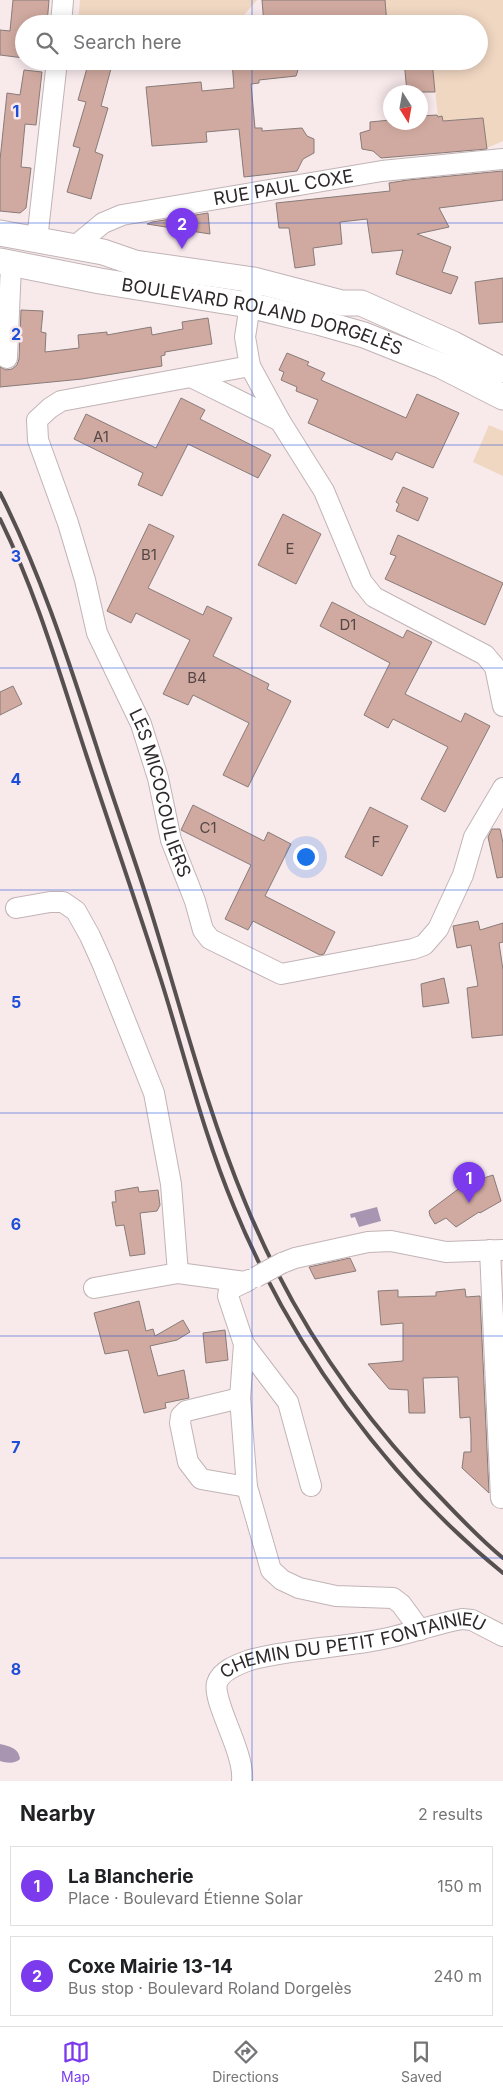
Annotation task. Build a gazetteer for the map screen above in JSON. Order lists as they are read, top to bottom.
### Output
{
  "streets": {
    "main road": ["BOULEVARD ROLAND DORGELÈS"],
    "street": ["RUE PAUL COXE", "LES MICOCOULIERS", "CHEMIN DU PETIT FONTAINIEU"]
  },
  "crossings": [
    ["RUE PAUL COXE", "BOULEVARD ROLAND DORGELÈS"]
  ],
  "house_numbers": [
    "A1",
    "E",
    "B1",
    "D1",
    "B4",
    "C1",
    "F"
  ],
  "north": "bottom",
  "page": {
    "search": "Search here",
    "pins": ["2", "1"],
    "heading": ["Nearby", "2 results"],
    "list": [
      {
        "mark": "1",
        "name": "La Blancherie",
        "note": "Place · Boulevard Étienne Solar",
        "value": "150 m"
      },
      {
        "mark": "2",
        "name": "Coxe Mairie 13-14",
        "note": "Bus stop · Boulevard Roland Dorgelès",
        "value": "240 m"
      }
    ],
    "nav": ["Map", "Directions", "Saved"]
  },
  "grid": {
    "rows": [
      "1",
      "2",
      "3",
      "4",
      "5",
      "6",
      "7",
      "8"
    ]
  }
}
